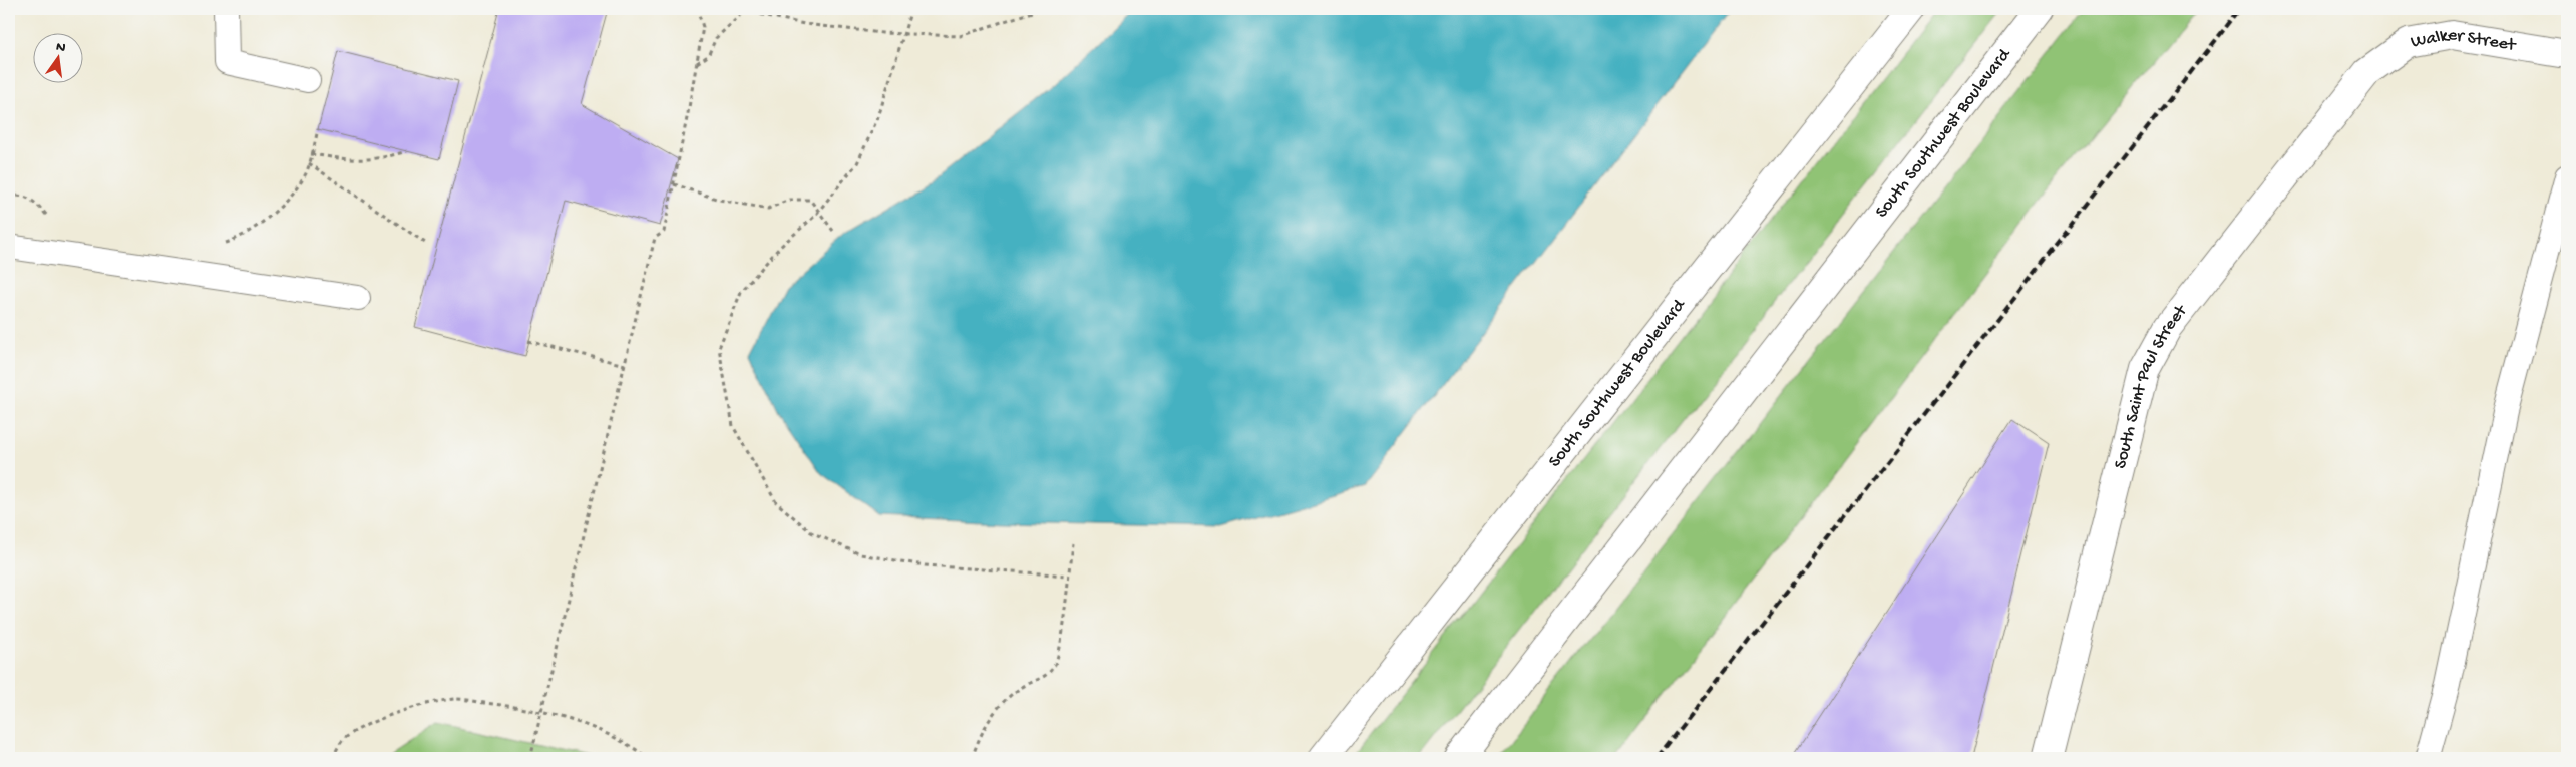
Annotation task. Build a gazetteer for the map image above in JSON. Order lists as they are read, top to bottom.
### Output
{
  "streets": {
    "main road": ["Walker Street", "South Southwest Boulevard", "South Saint Paul Street"]
  },
  "crossings": [
    ["Walker Street", "South Saint Paul Street"]
  ],
  "north": "top"
}
